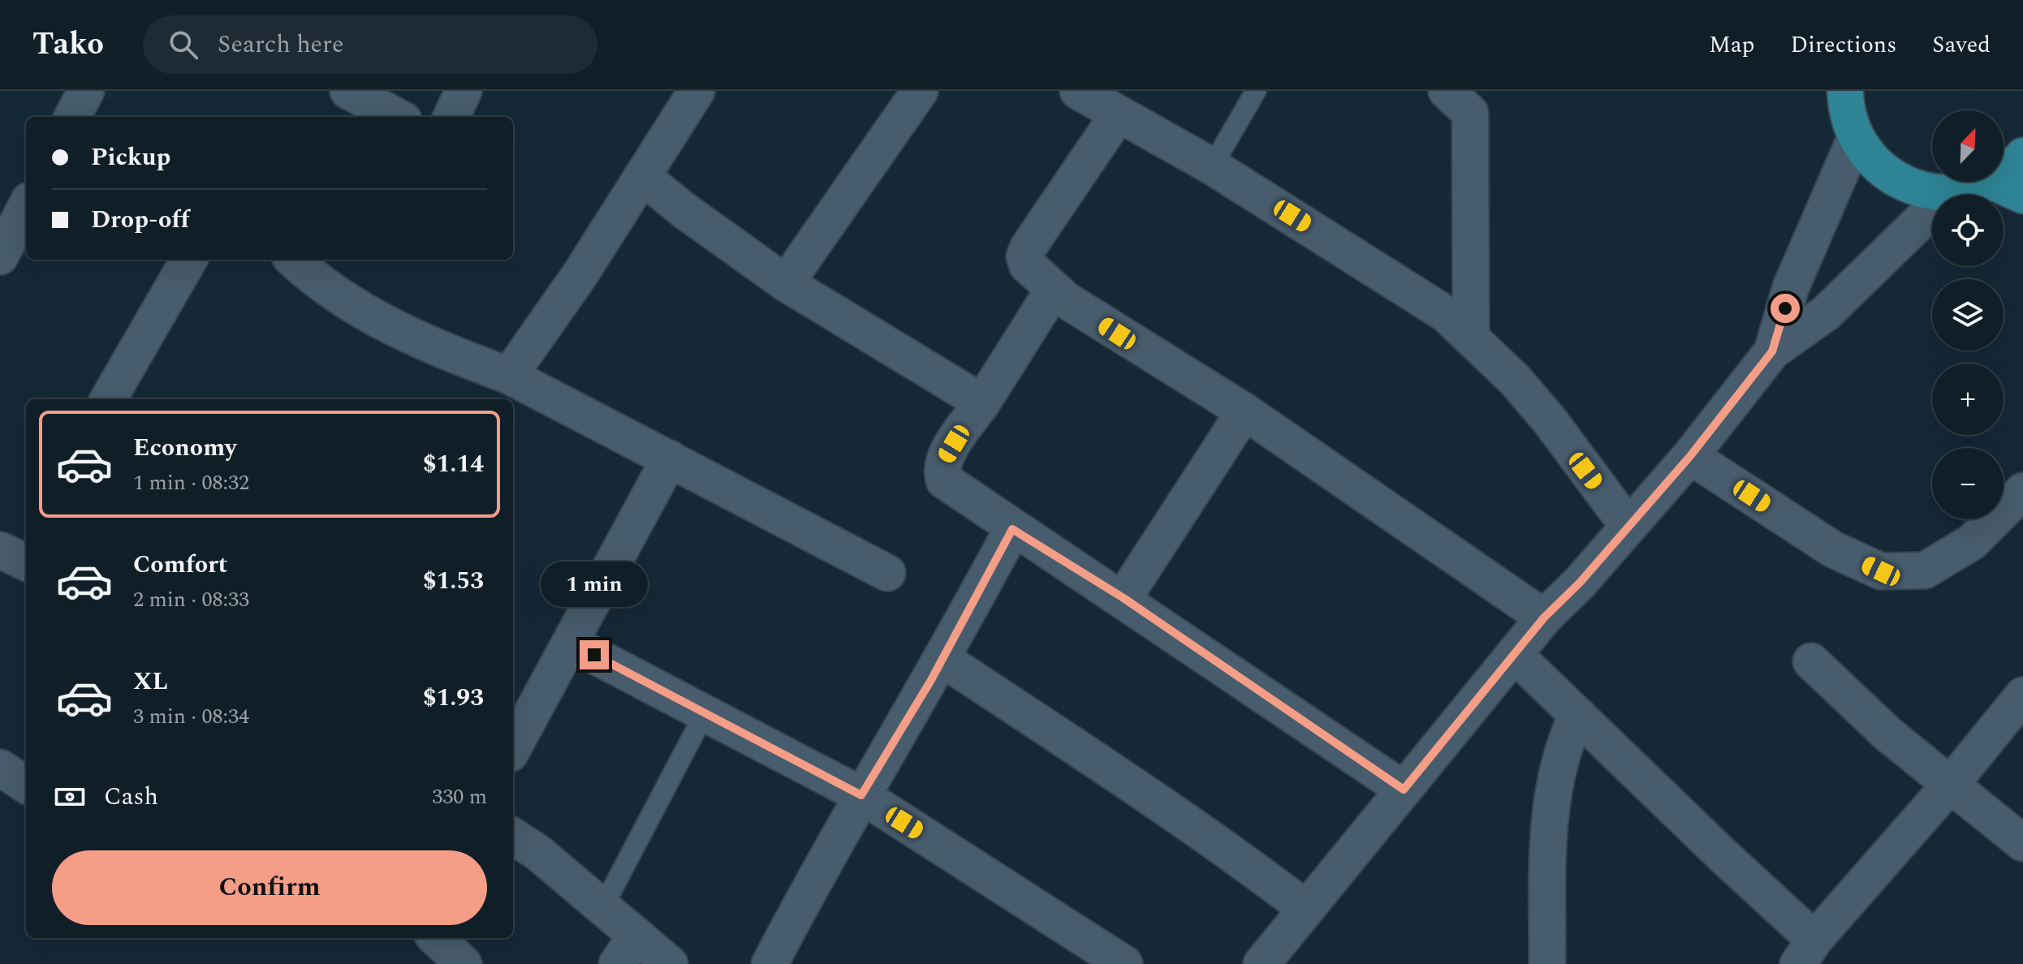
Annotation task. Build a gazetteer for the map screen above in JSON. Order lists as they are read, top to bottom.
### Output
{
  "north": "top right",
  "page": {
    "header": "Tako",
    "search": "Search here",
    "nav": ["Map", "Directions", "Saved"],
    "map_buttons": ["+", "−"],
    "banner": ["Pickup", "Drop-off"],
    "list": [
      {
        "name": "Economy",
        "note": "1 min · 08:32",
        "value": "$1.14"
      },
      {
        "name": "Comfort",
        "note": "2 min · 08:33",
        "value": "$1.53"
      },
      {
        "name": "XL",
        "note": "3 min · 08:34",
        "value": "$1.93"
      }
    ],
    "bubble": "1 min",
    "pay": ["Cash", "330 m"],
    "buttons": "Confirm"
  }
}
